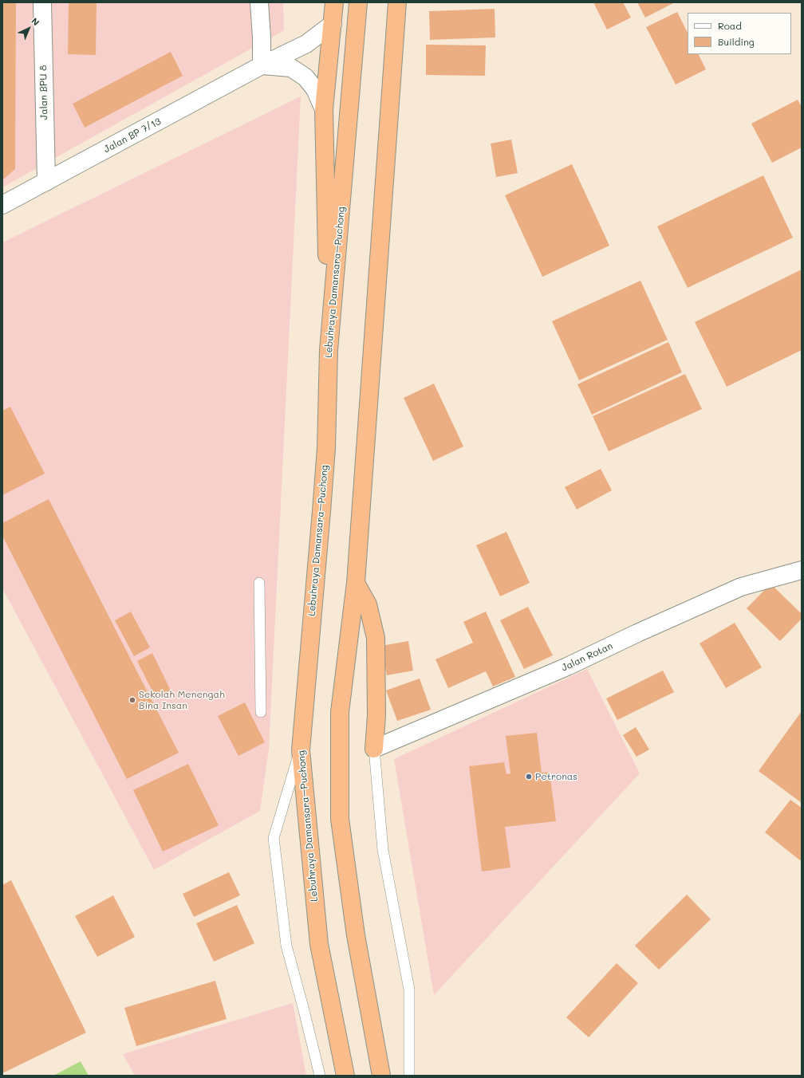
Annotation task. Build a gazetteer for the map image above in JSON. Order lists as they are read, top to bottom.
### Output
{
  "streets": {
    "highway": ["Lebuhraya Damansara–Puchong"],
    "street": ["Jalan BPU 8", "Jalan BP 7/13", "Jalan Rotan"]
  },
  "crossings": [
    ["Jalan BPU 8", "Jalan BP 7/13"]
  ],
  "places": ["Sekolah Menengah Bina Insan", "Petronas"],
  "legend": ["Road", "Building"],
  "north": "top right"
}
